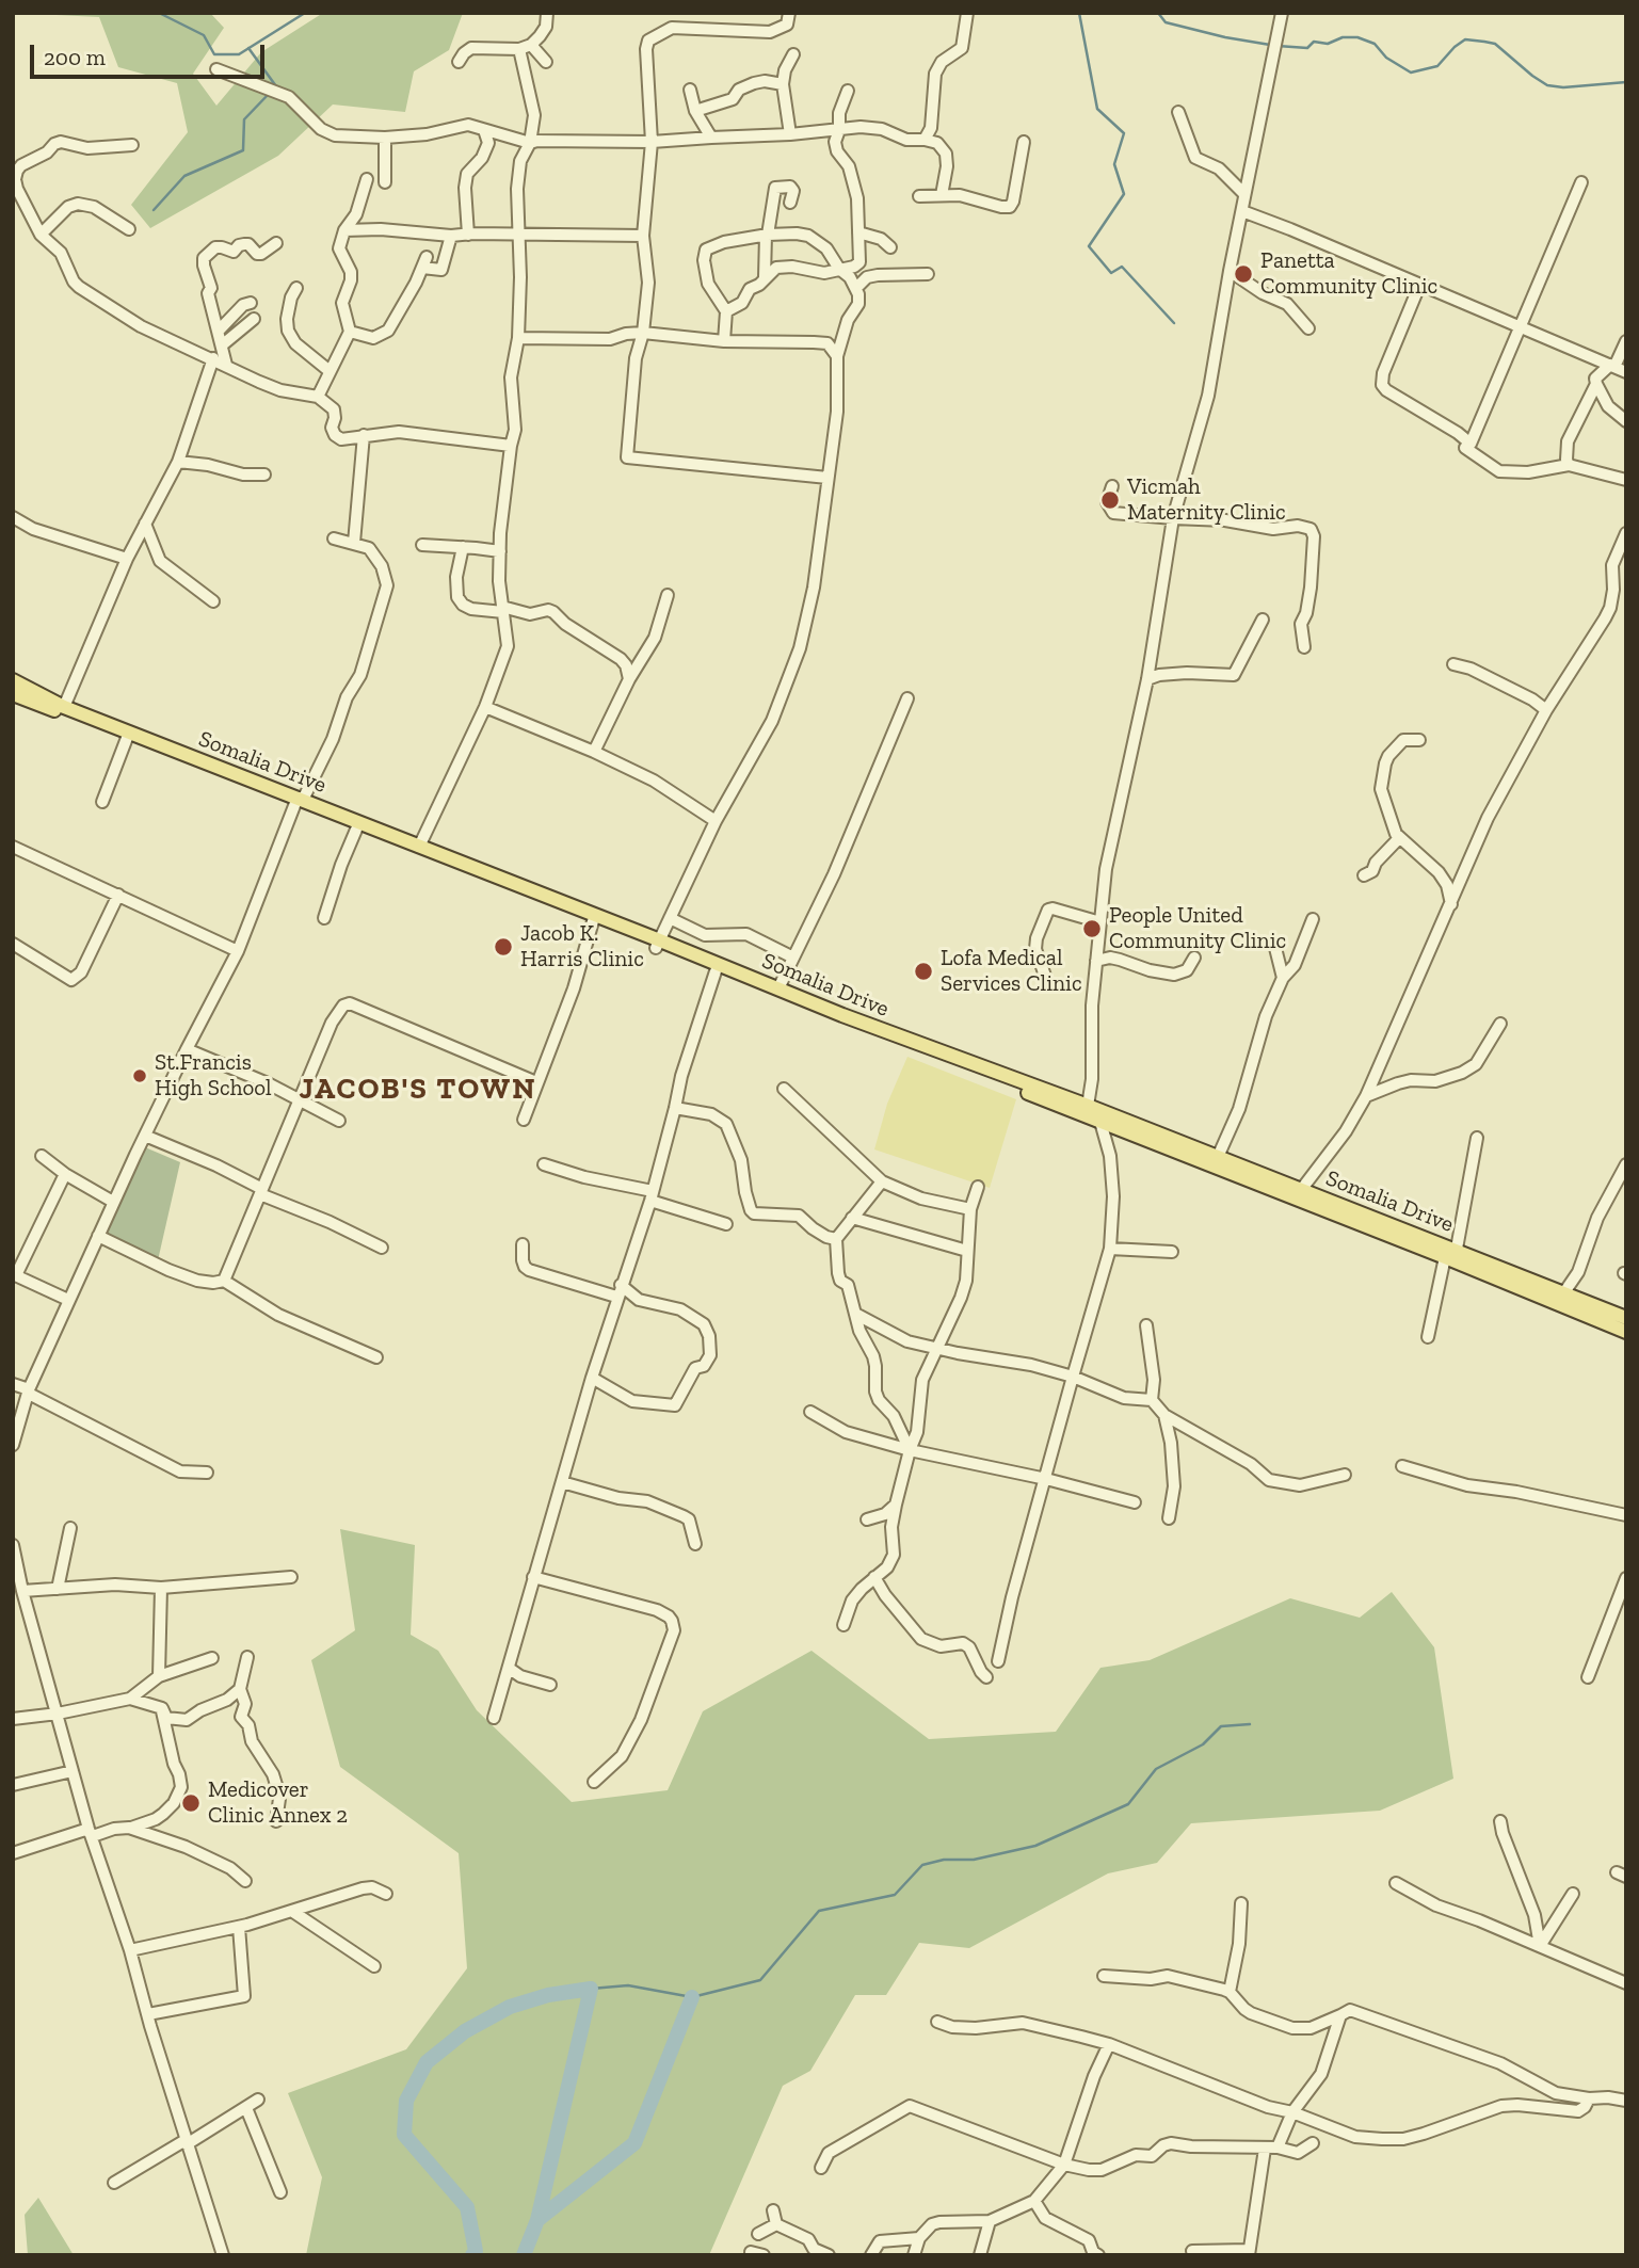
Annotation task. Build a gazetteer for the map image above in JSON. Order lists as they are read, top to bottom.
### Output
{
  "streets": {
    "main road": ["Somalia Drive"]
  },
  "districts": ["JACOB'S TOWN"],
  "places": [
    "Panetta Community Clinic",
    "Vicmah Maternity Clinic",
    "People United Community Clinic",
    "Jacob K. Harris Clinic",
    "Lofa Medical Services Clinic",
    "St.Francis High School",
    "Medicover Clinic Annex 2"
  ],
  "scale_bar": "200 m"
}
